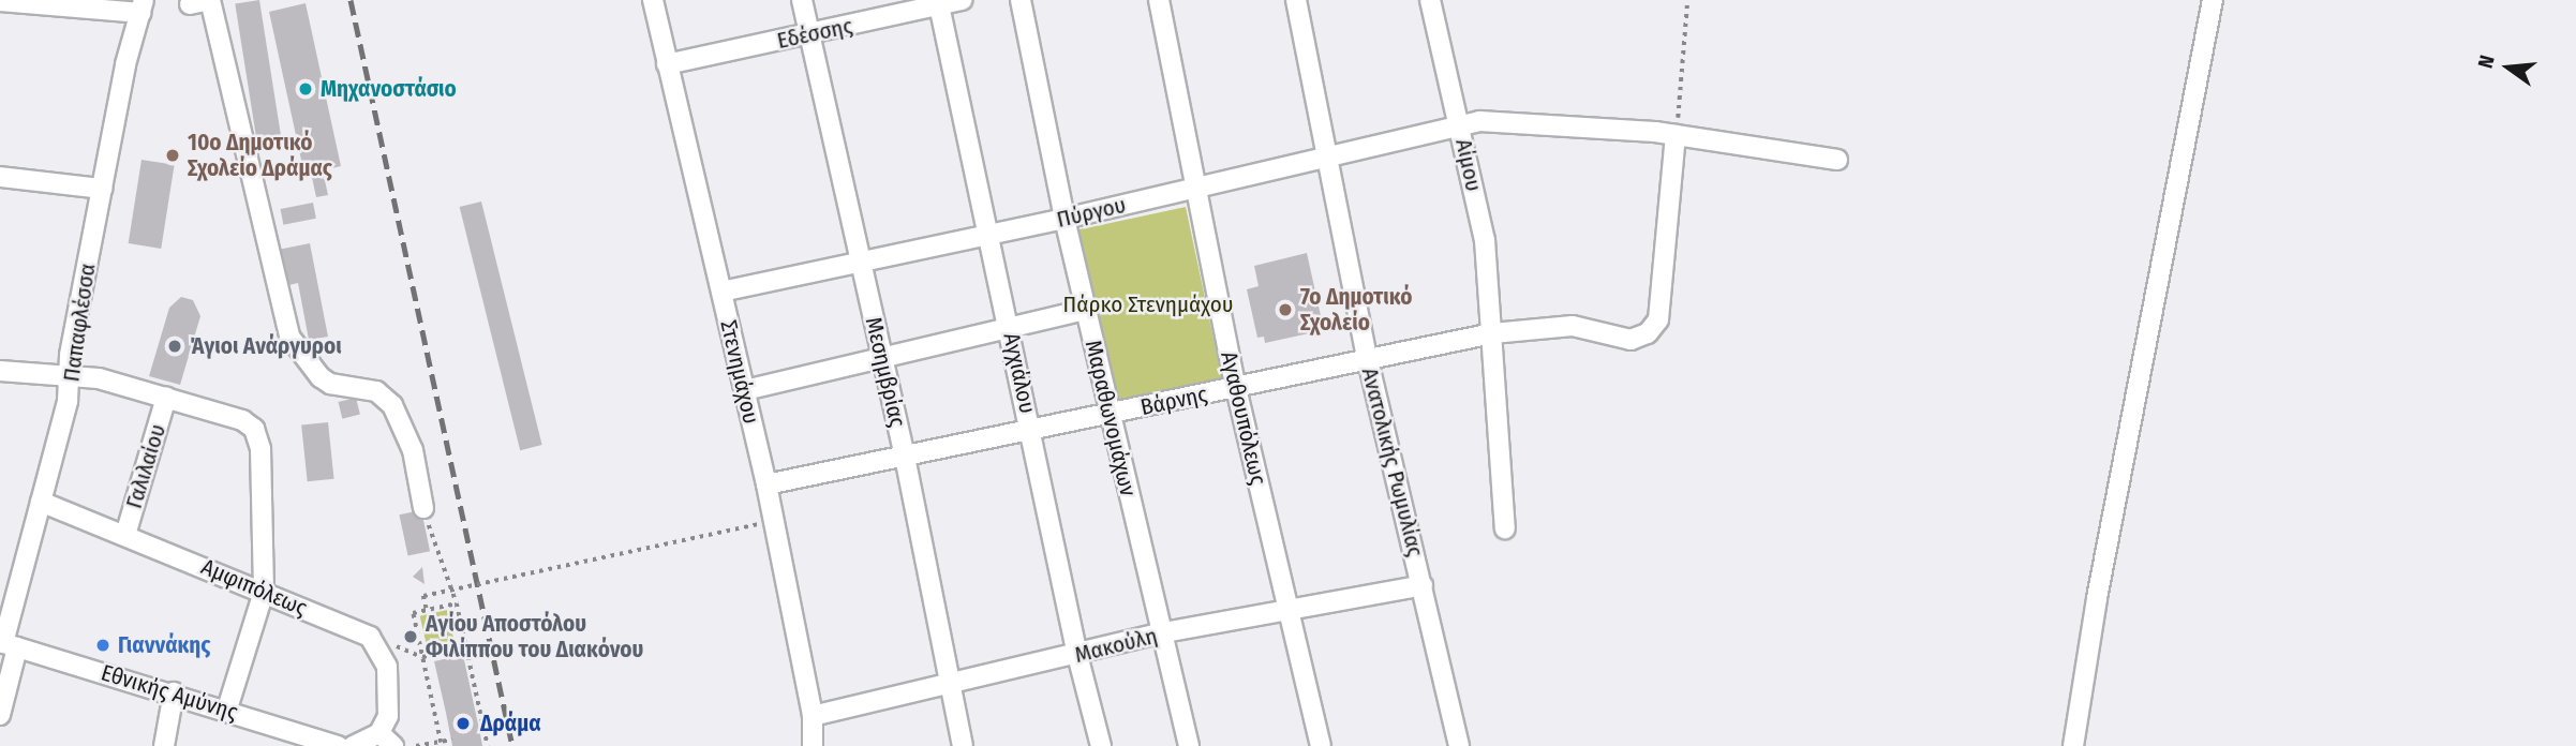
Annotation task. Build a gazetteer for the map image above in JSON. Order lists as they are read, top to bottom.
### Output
{
  "streets": {
    "street": [
      "Εδέσσης",
      "Αίμου",
      "Πύργου",
      "Παπαφλέσσα",
      "Στενημάχου",
      "Μεσημβρίας",
      "Αγχιάλου",
      "Βάρνης",
      "Μαραθωνομάχων",
      "Αγαθουπόλεως",
      "Ανατολικής Ρωμυλίας",
      "Γαλιλαίου",
      "Αμφιπόλεως",
      "Μακούλη",
      "Εθνικής Αμύνης"
    ]
  },
  "crossings": [
    ["Εδέσσης", "Στενημάχου"],
    ["Εδέσσης", "Μεσημβρίας"],
    ["Εδέσσης", "Αγχιάλου"],
    ["Αίμου", "Πύργου"],
    ["Αίμου", "Βάρνης"],
    ["Πύργου", "Στενημάχου"],
    ["Πύργου", "Μεσημβρίας"],
    ["Πύργου", "Αγχιάλου"],
    ["Πύργου", "Βάρνης"],
    ["Πύργου", "Μαραθωνομάχων"],
    ["Πύργου", "Αγαθουπόλεως"],
    ["Πύργου", "Ανατολικής Ρωμυλίας"],
    ["Παπαφλέσσα", "Αμφιπόλεως"],
    ["Παπαφλέσσα", "Εθνικής Αμύνης"],
    ["Στενημάχου", "Βάρνης"],
    ["Στενημάχου", "Μακούλη"],
    ["Μεσημβρίας", "Βάρνης"],
    ["Μεσημβρίας", "Μακούλη"],
    ["Αγχιάλου", "Βάρνης"],
    ["Αγχιάλου", "Μακούλη"],
    ["Βάρνης", "Μαραθωνομάχων"],
    ["Βάρνης", "Αγαθουπόλεως"],
    ["Βάρνης", "Ανατολικής Ρωμυλίας"],
    ["Μαραθωνομάχων", "Μακούλη"],
    ["Αγαθουπόλεως", "Μακούλη"],
    ["Ανατολικής Ρωμυλίας", "Μακούλη"],
    ["Γαλιλαίου", "Αμφιπόλεως"]
  ],
  "parks": ["Πάρκο Στενημάχου"],
  "places": [
    "Μηχανοστάσιο",
    "10ο Δημοτικό Σχολείο Δράμας",
    "7ο Δημοτικό Σχολείο",
    "Άγιοι Ανάργυροι",
    "Αγίου Αποστόλου Φιλίππου του Διακόνου",
    "Γιαννάκης",
    "Δράμα"
  ],
  "north": "left"
}
